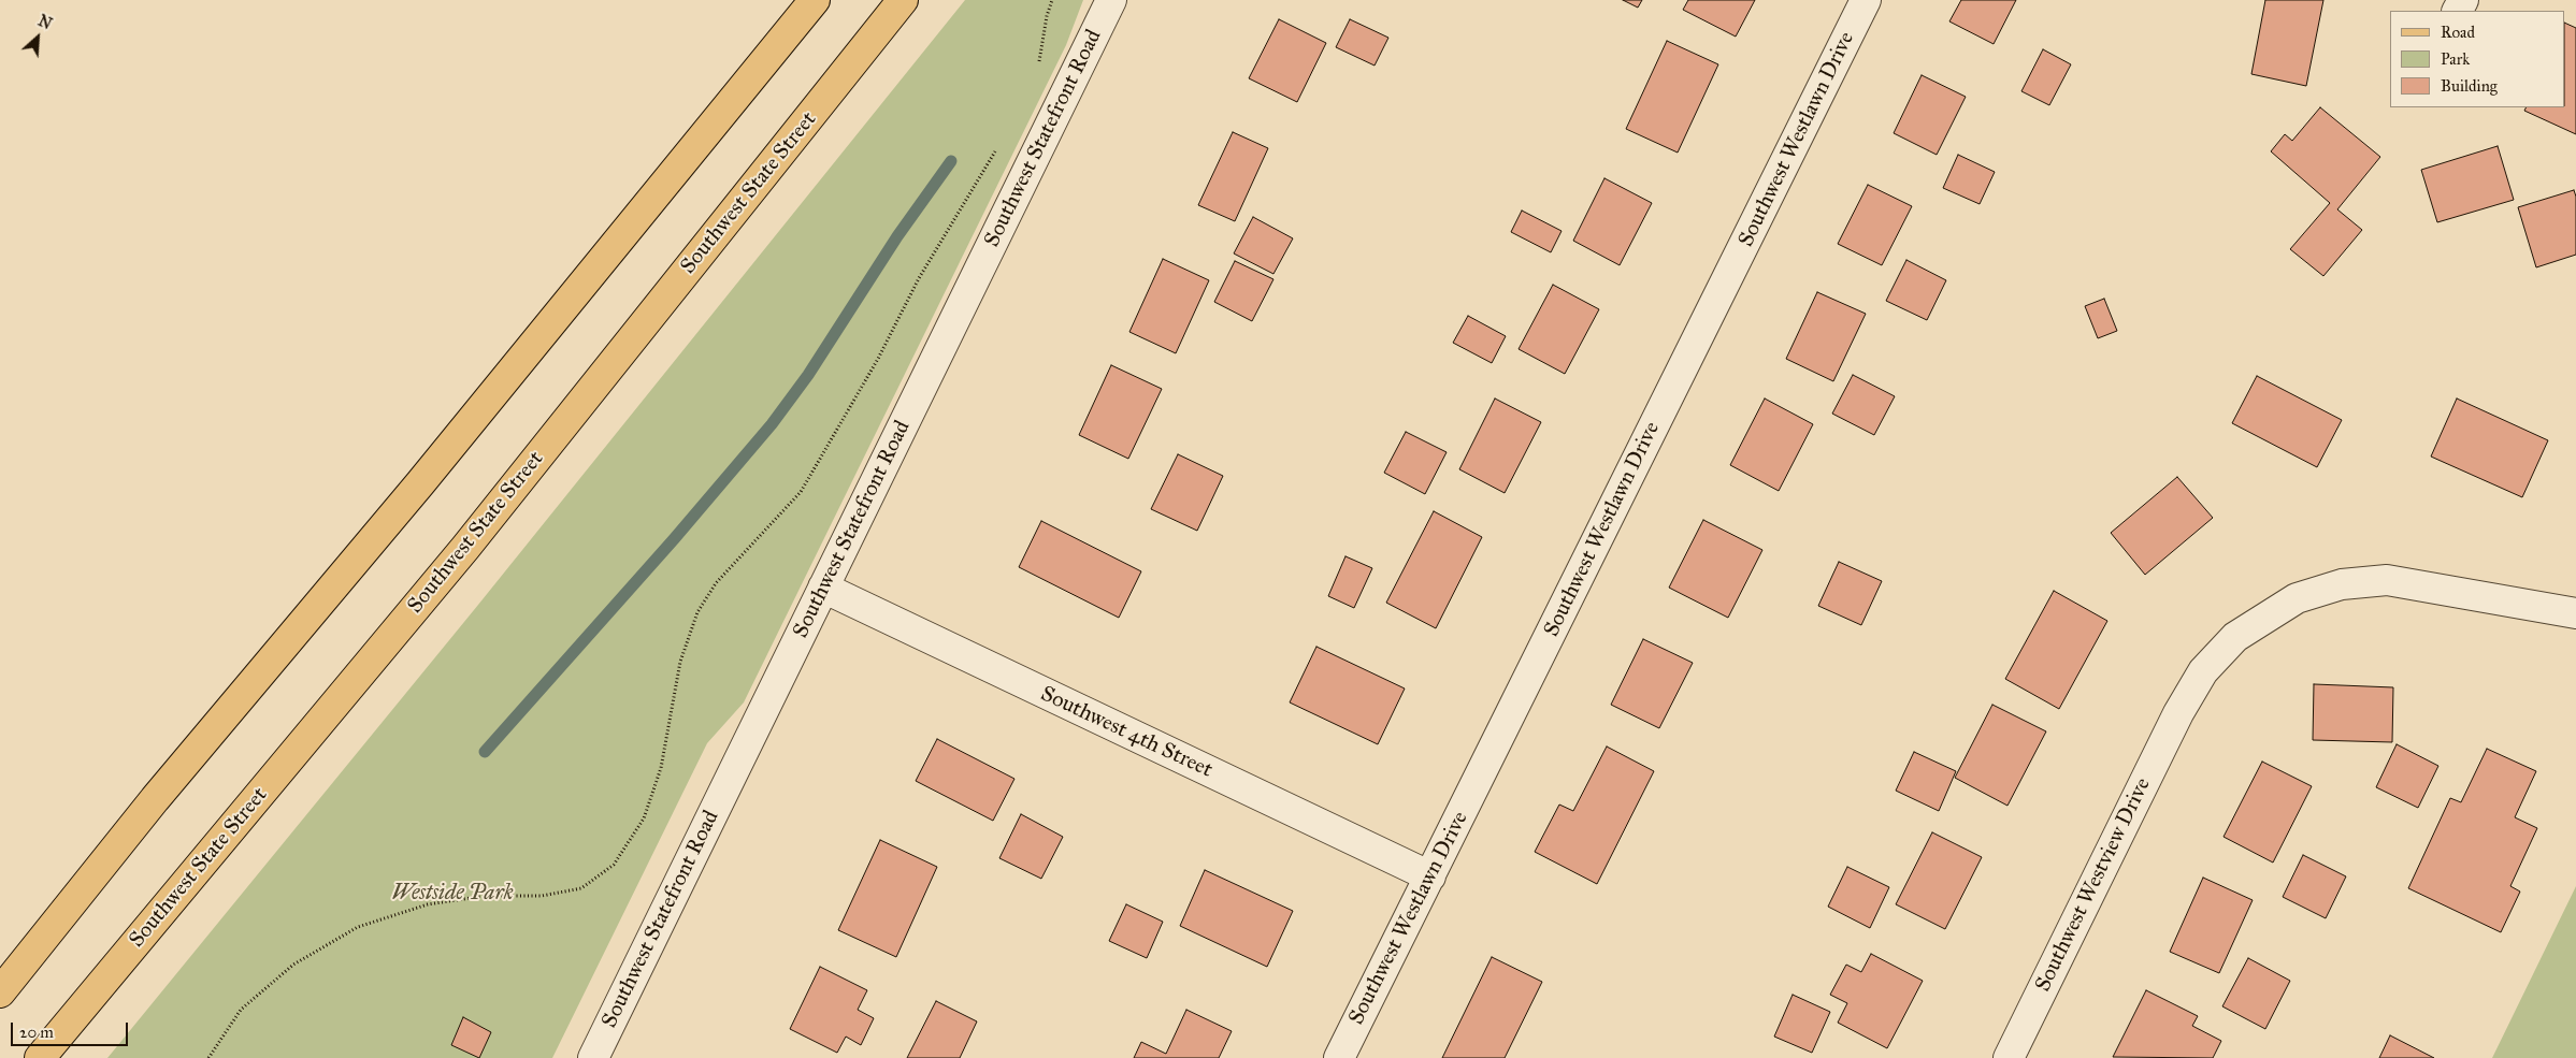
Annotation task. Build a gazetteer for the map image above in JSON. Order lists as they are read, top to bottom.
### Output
{
  "streets": {
    "main road": ["Southwest State Street"],
    "street": [
      "Southwest Statefront Road",
      "Southwest Westlawn Drive",
      "Southwest 4th Street",
      "Southwest Westview Drive"
    ]
  },
  "crossings": [
    ["Southwest Statefront Road", "Southwest 4th Street"],
    ["Southwest Westlawn Drive", "Southwest 4th Street"]
  ],
  "parks": ["Westside Park"],
  "legend": ["Road", "Park", "Building"],
  "scale_bar": "20 m",
  "north": "top right"
}
